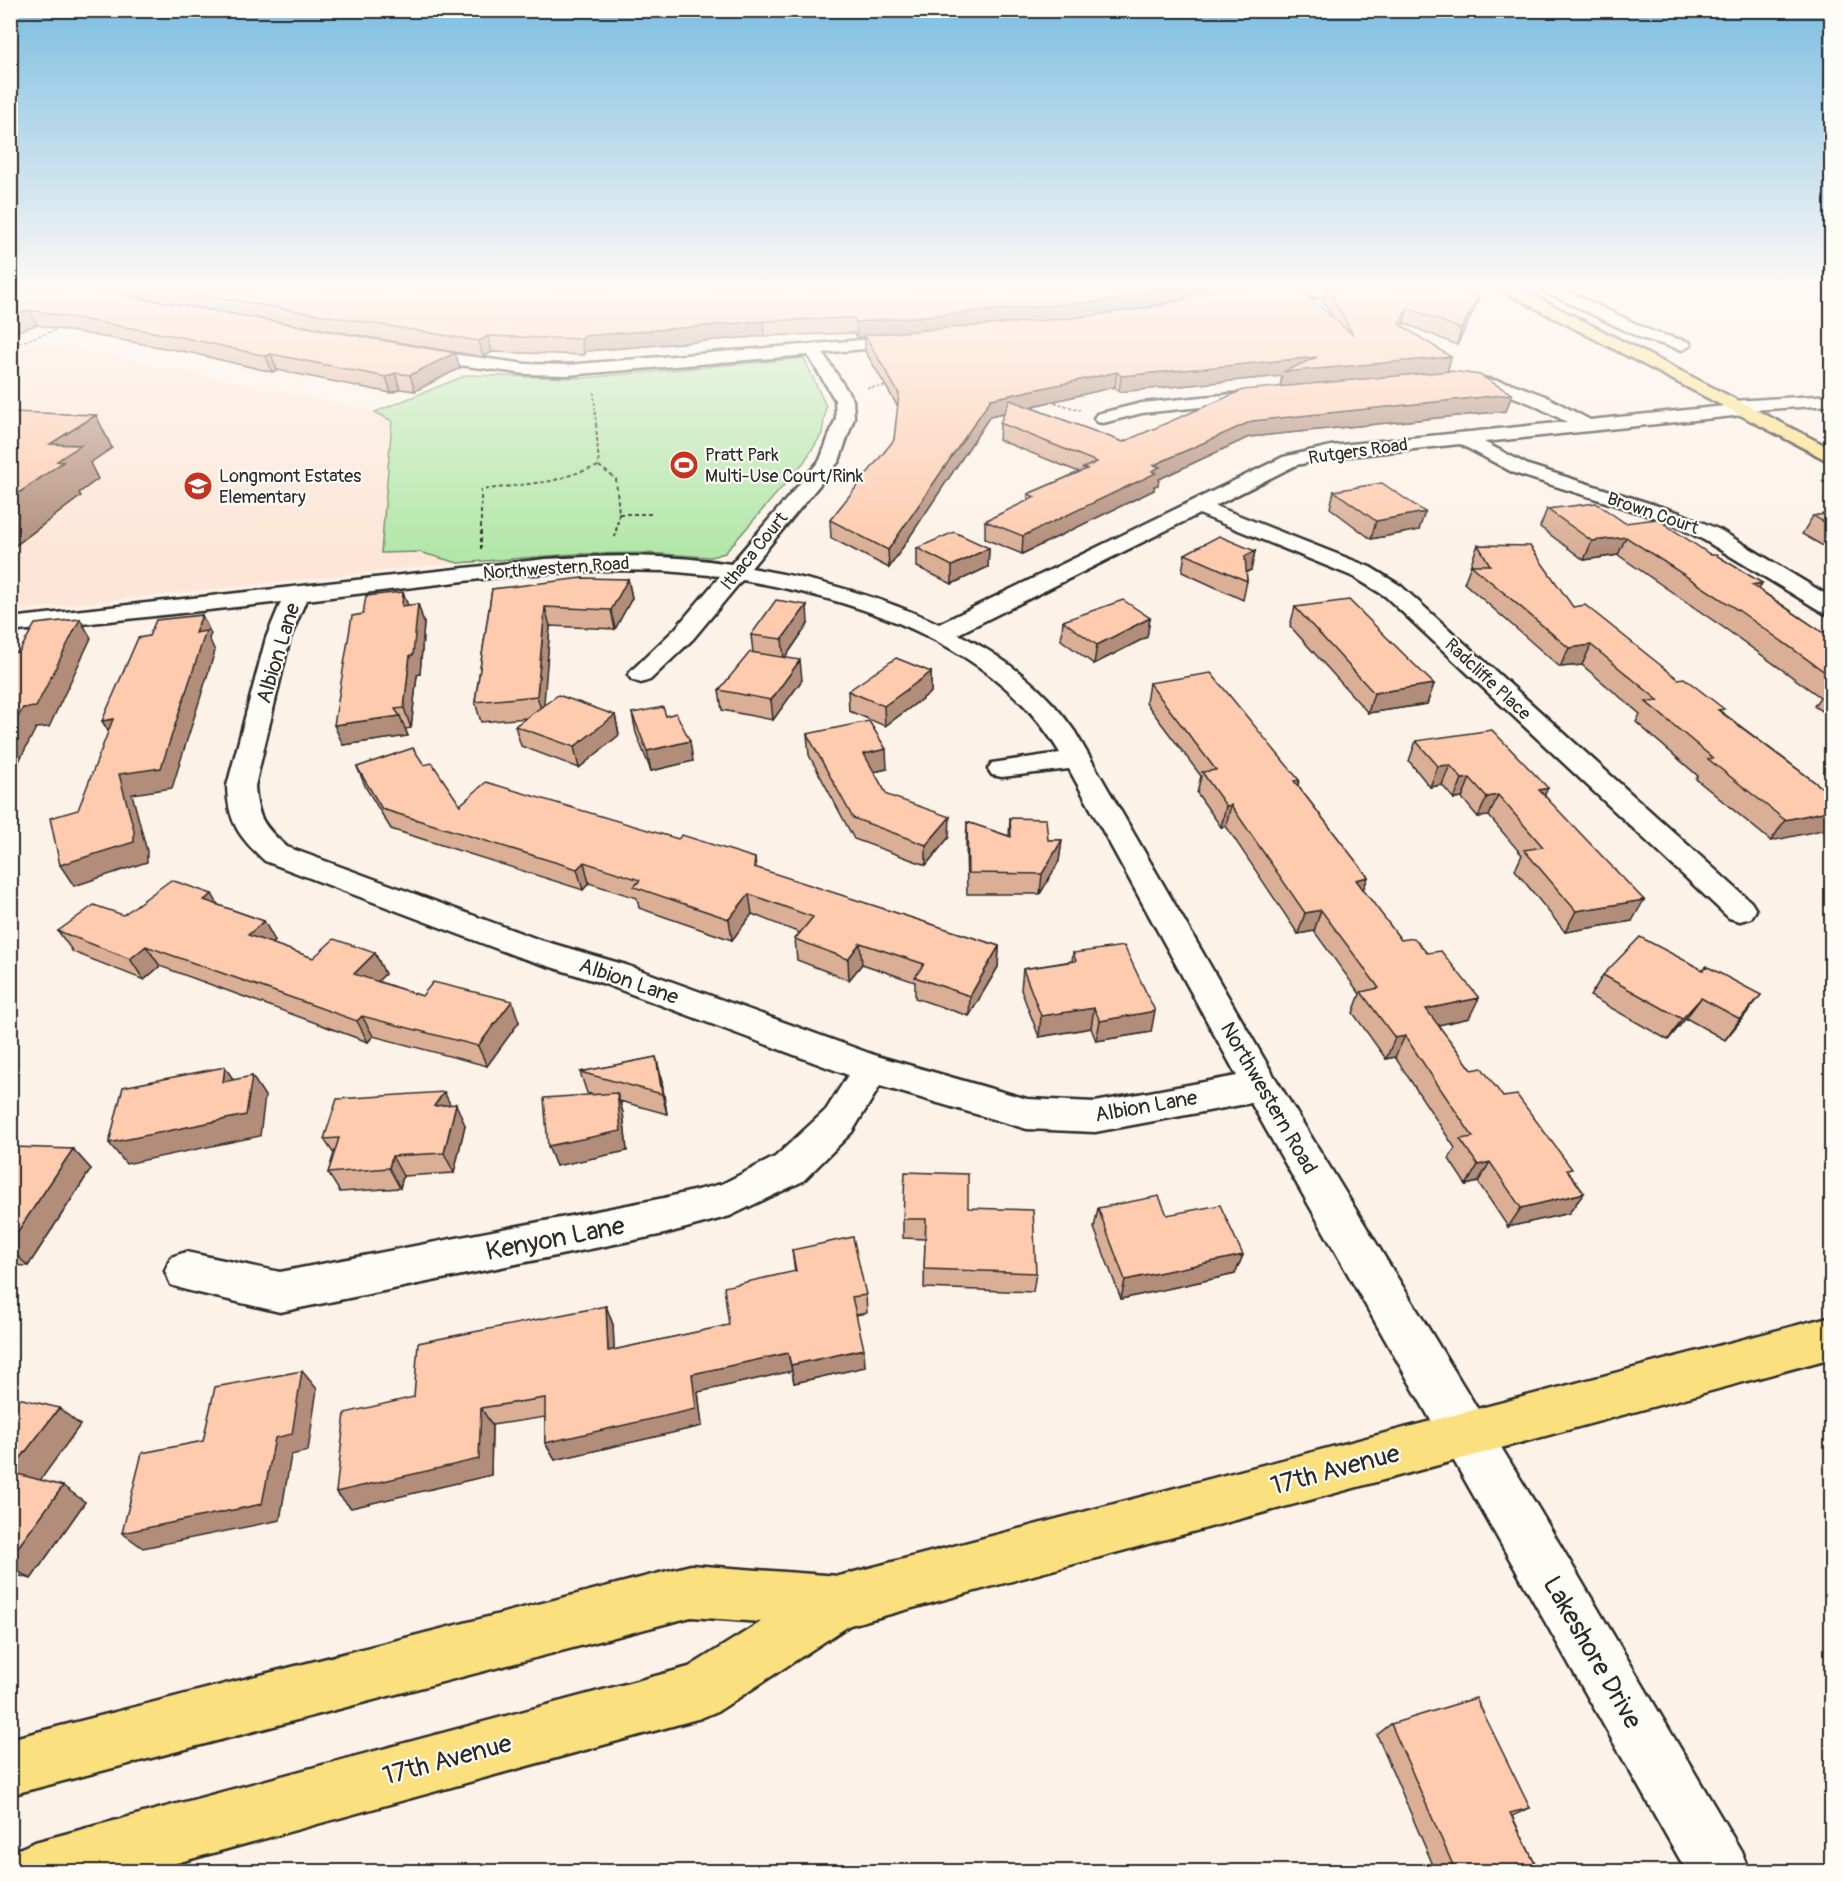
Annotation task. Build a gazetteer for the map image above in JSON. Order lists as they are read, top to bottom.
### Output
{
  "streets": {
    "main road": ["17th Avenue"],
    "street": [
      "Rutgers Road",
      "Brown Court",
      "Ithaca Court",
      "Northwestern Road",
      "Albion Lane",
      "Radcliffe Place",
      "Kenyon Lane",
      "Lakeshore Drive"
    ]
  },
  "crossings": [
    ["Rutgers Road", "Brown Court"],
    ["Rutgers Road", "Northwestern Road"],
    ["Rutgers Road", "Radcliffe Place"],
    ["Ithaca Court", "Northwestern Road"],
    ["Northwestern Road", "Albion Lane"],
    ["Northwestern Road", "17th Avenue"],
    ["Northwestern Road", "Lakeshore Drive"],
    ["Albion Lane", "Kenyon Lane"],
    ["17th Avenue", "Lakeshore Drive"]
  ],
  "places": {
    "sports": ["Pratt Park Multi-Use Court/Rink"],
    "school or university": ["Longmont Estates Elementary"]
  }
}
